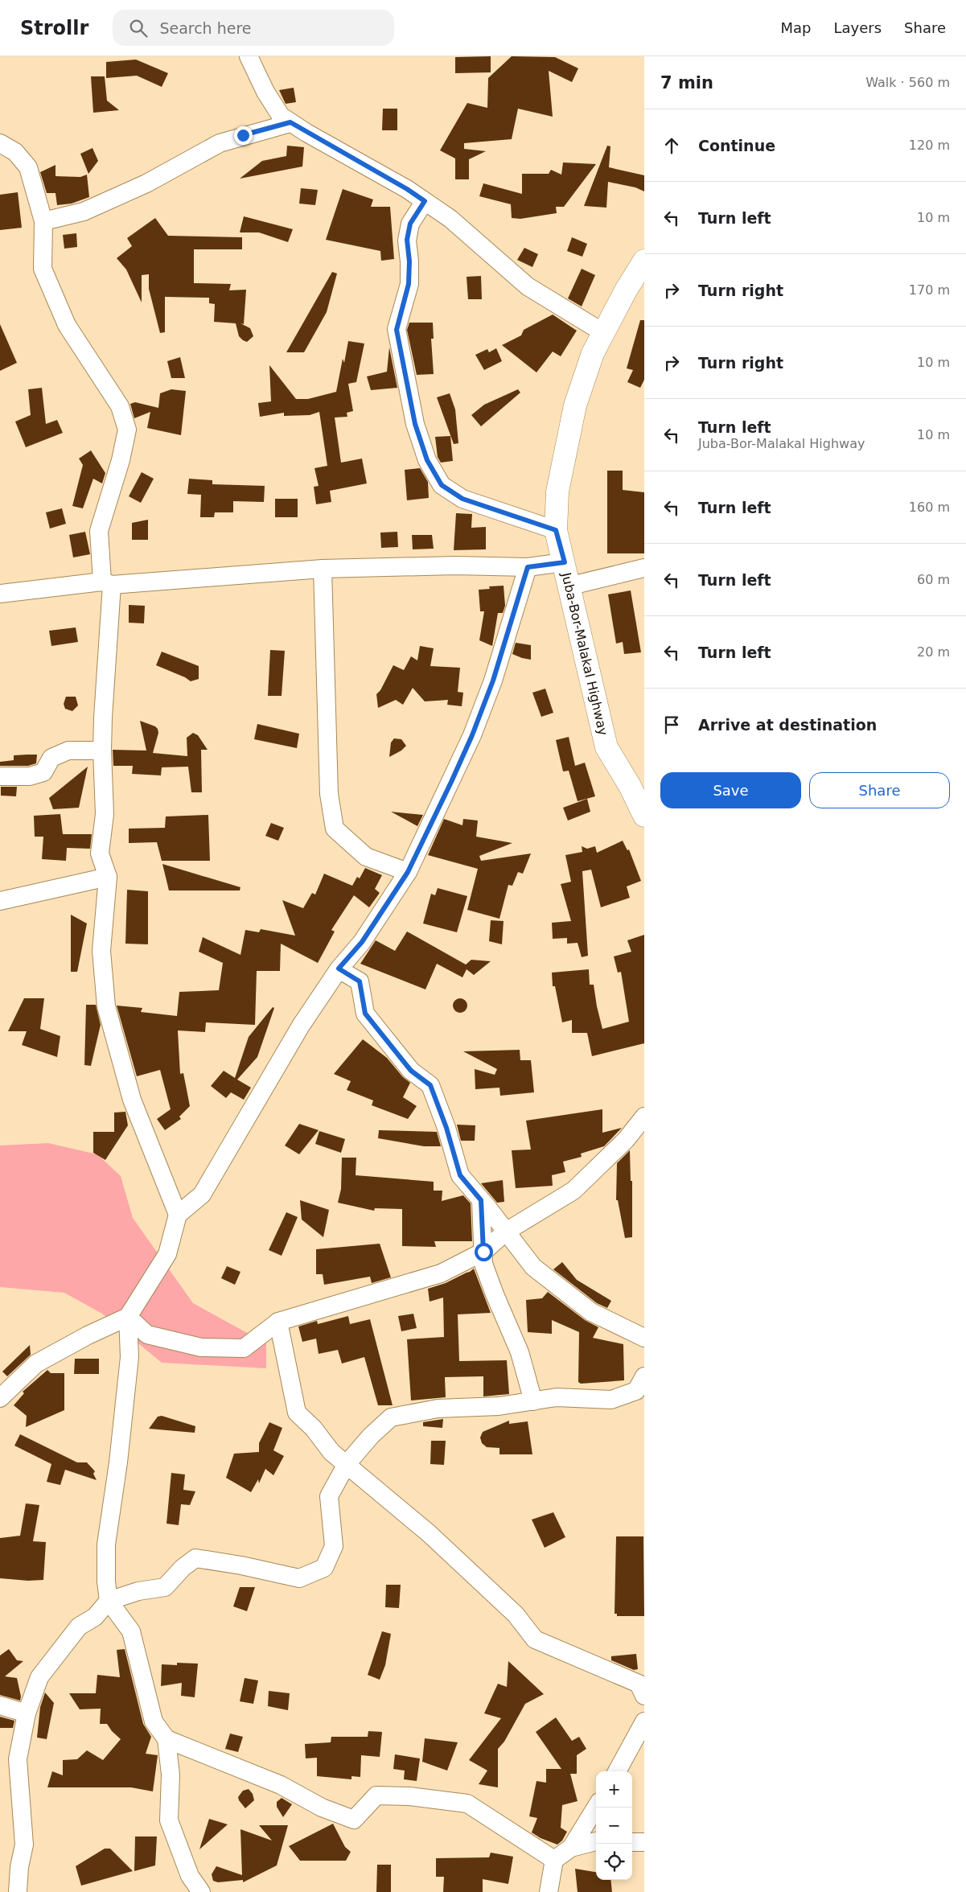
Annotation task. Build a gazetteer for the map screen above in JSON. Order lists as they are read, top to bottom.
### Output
{
  "streets": {
    "main road": ["Juba-Bor-Malakal Highway"]
  },
  "page": {
    "header": "Strollr",
    "search": "Search here",
    "nav": ["Map", "Layers", "Share"],
    "heading": ["7 min", "Walk · 560 m"],
    "list": [
      ["Continue", "120 m"],
      ["Turn left", "10 m"],
      ["Turn right", "170 m"],
      ["Turn right", "10 m"],
      ["Turn left", "Juba-Bor-Malakal Highway", "10 m"],
      ["Turn left", "160 m"],
      ["Turn left", "60 m"],
      ["Turn left", "20 m"],
      "Arrive at destination"
    ],
    "buttons": ["Save", "Share"],
    "map_buttons": ["+", "−"]
  }
}
